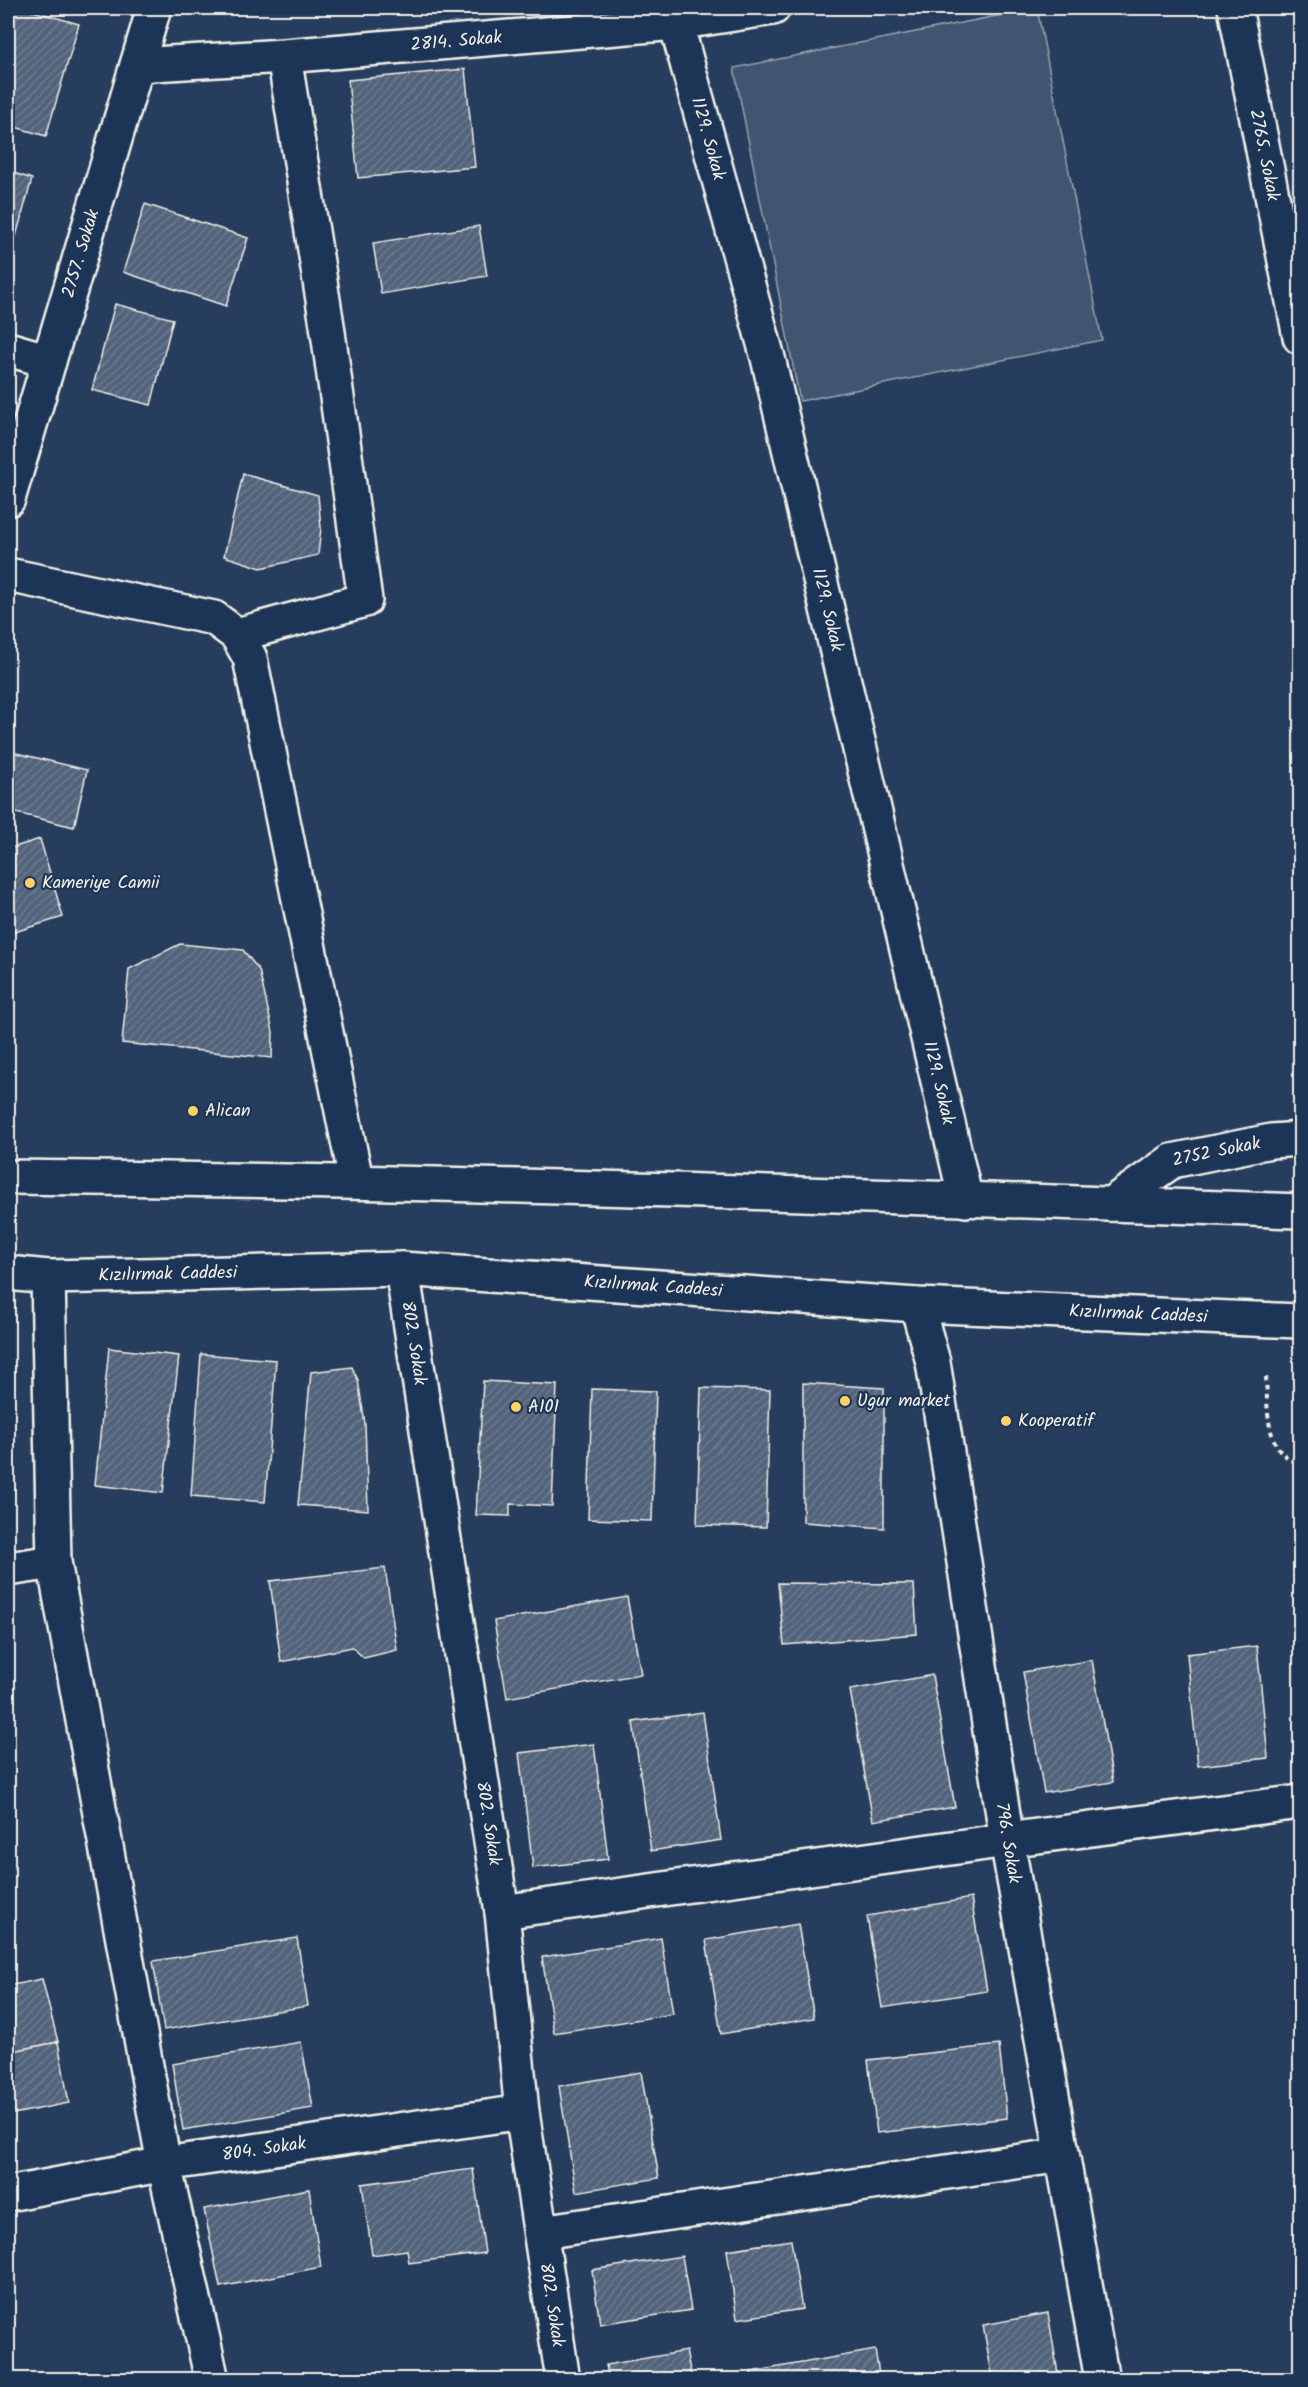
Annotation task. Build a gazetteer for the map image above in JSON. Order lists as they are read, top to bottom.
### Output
{
  "streets": {
    "street": [
      "2814. Sokak",
      "1129. Sokak",
      "2765. Sokak",
      "2757. Sokak",
      "2752 Sokak",
      "Kızılırmak Caddesi",
      "802. Sokak",
      "796. Sokak",
      "804. Sokak"
    ]
  },
  "crossings": [
    ["2814. Sokak", "1129. Sokak"],
    ["2814. Sokak", "2757. Sokak"],
    ["Kızılırmak Caddesi", "802. Sokak"],
    ["Kızılırmak Caddesi", "796. Sokak"],
    ["802. Sokak", "804. Sokak"]
  ],
  "places": [
    "Kameriye Camii",
    "Alican",
    "Ugur market",
    "A101",
    "Kooperatif"
  ]
}
